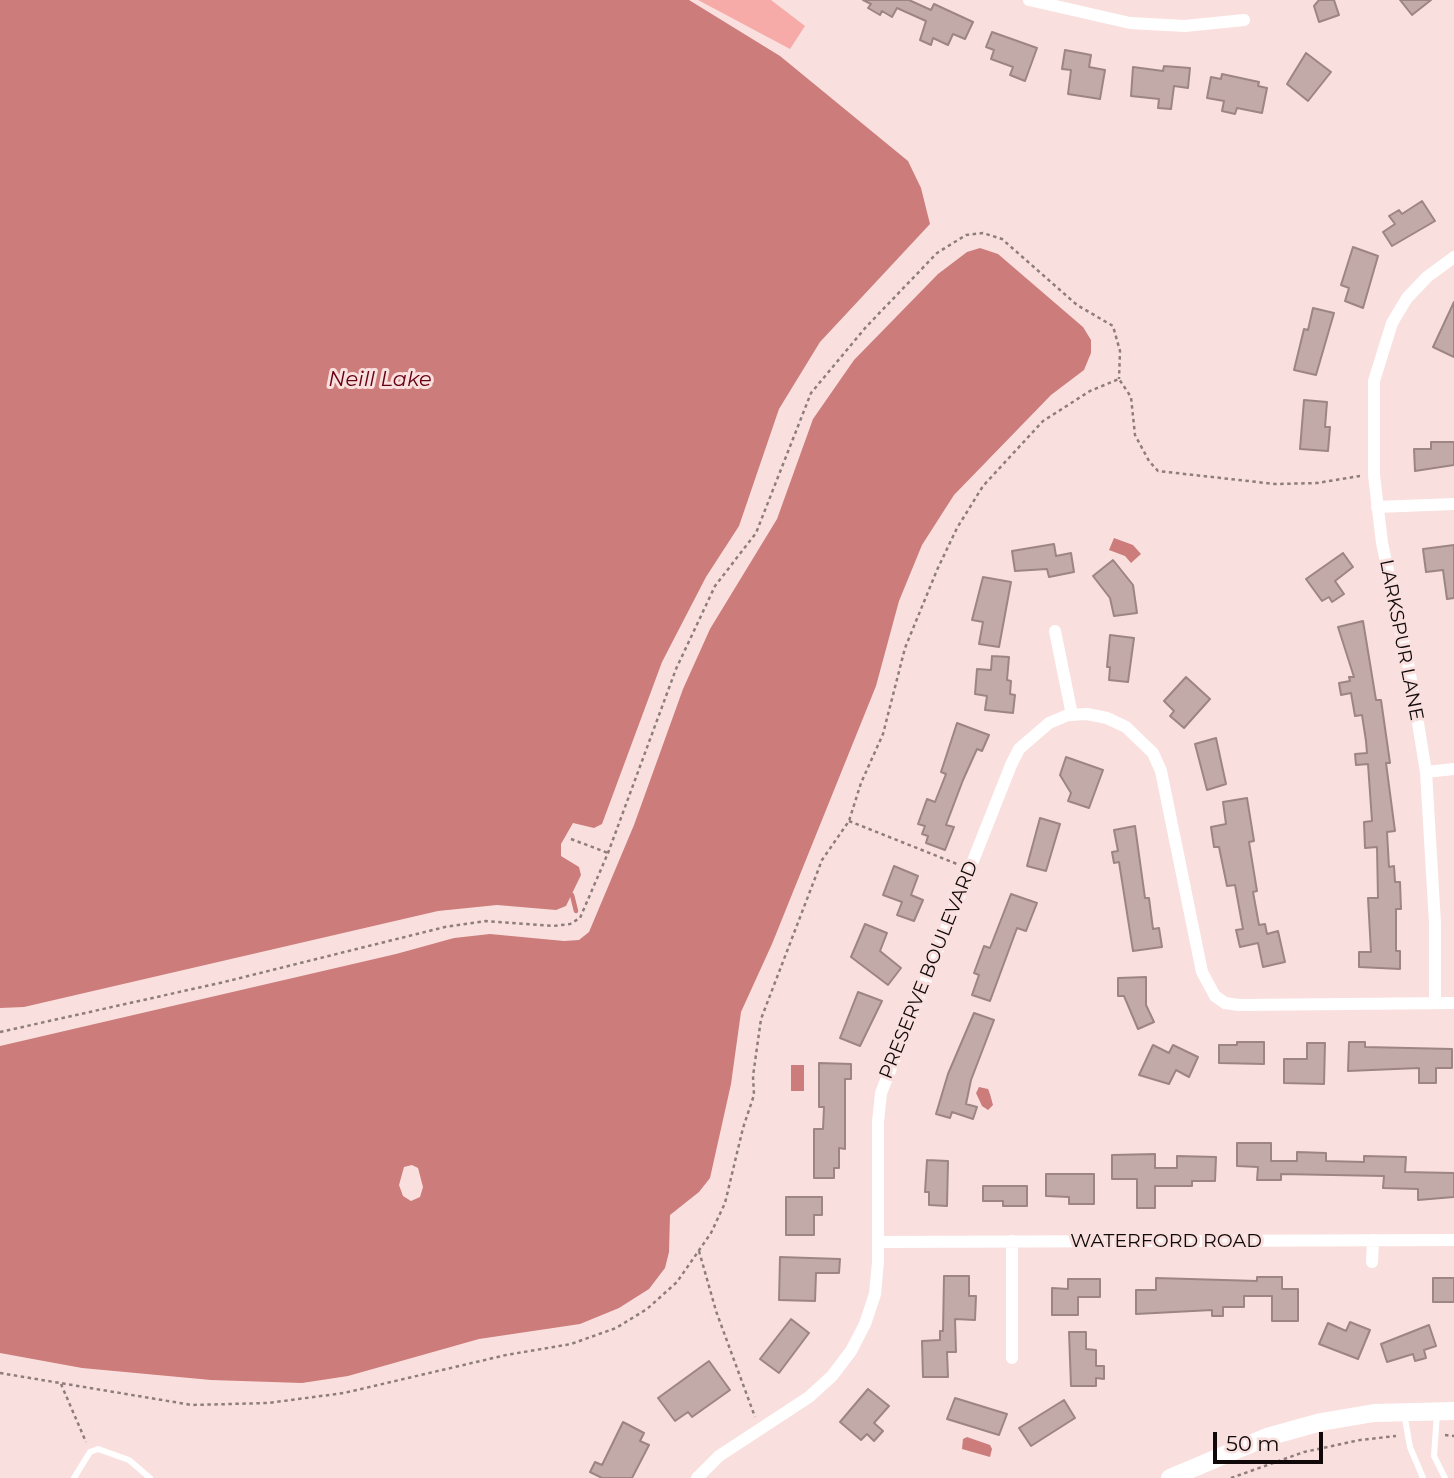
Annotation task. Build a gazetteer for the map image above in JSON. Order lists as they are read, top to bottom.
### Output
{
  "streets": {
    "street": ["LARKSPUR LANE", "PRESERVE BOULEVARD", "WATERFORD ROAD"]
  },
  "crossings": [
    ["PRESERVE BOULEVARD", "WATERFORD ROAD"]
  ],
  "water": ["Neill Lake"],
  "scale_bar": "50 m"
}
